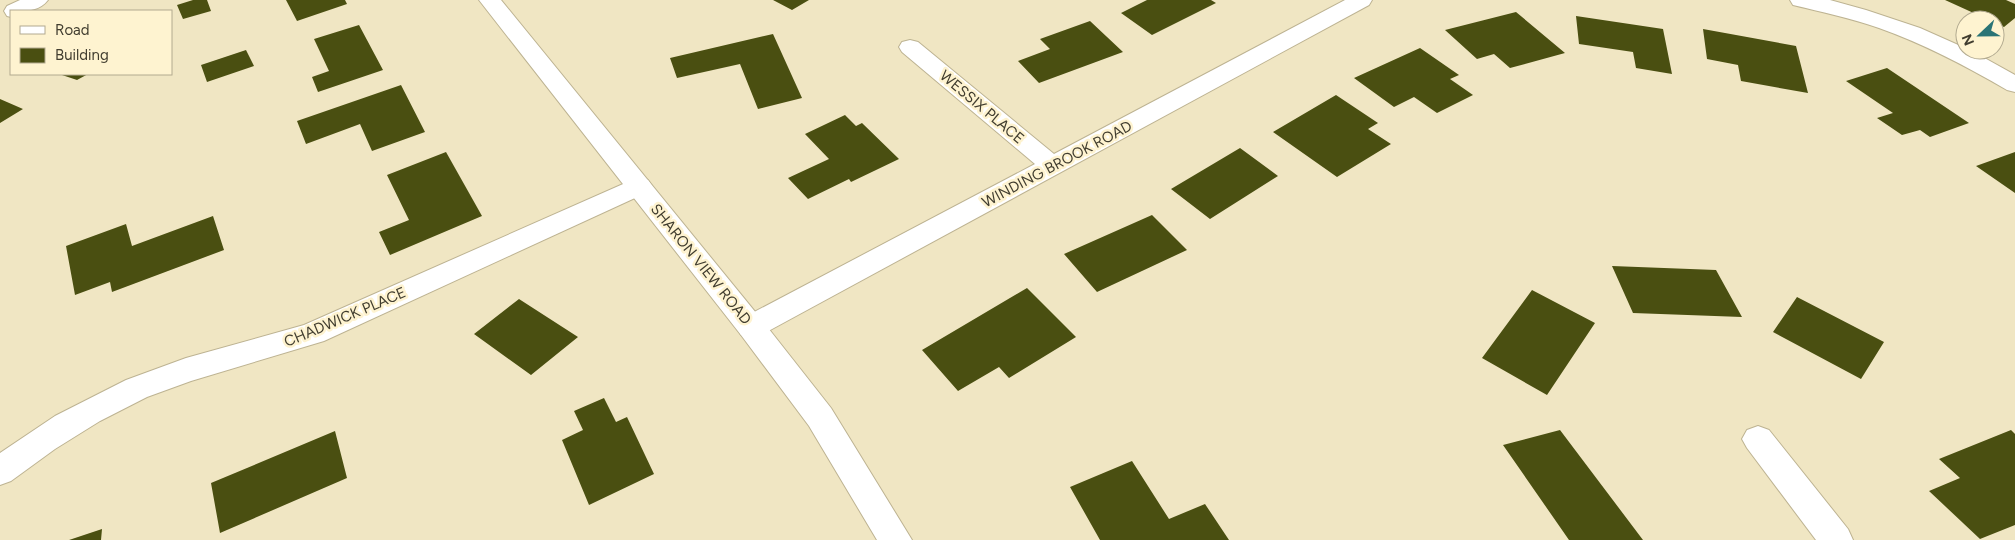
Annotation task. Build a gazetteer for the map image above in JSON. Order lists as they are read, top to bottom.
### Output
{
  "streets": {
    "street": [
      "WESSIX PLACE",
      "WINDING BROOK ROAD",
      "SHARON VIEW ROAD",
      "CHADWICK PLACE"
    ]
  },
  "crossings": [
    ["WESSIX PLACE", "WINDING BROOK ROAD"],
    ["WINDING BROOK ROAD", "SHARON VIEW ROAD"],
    ["SHARON VIEW ROAD", "CHADWICK PLACE"]
  ],
  "legend": ["Road", "Building"],
  "north": "left"
}
